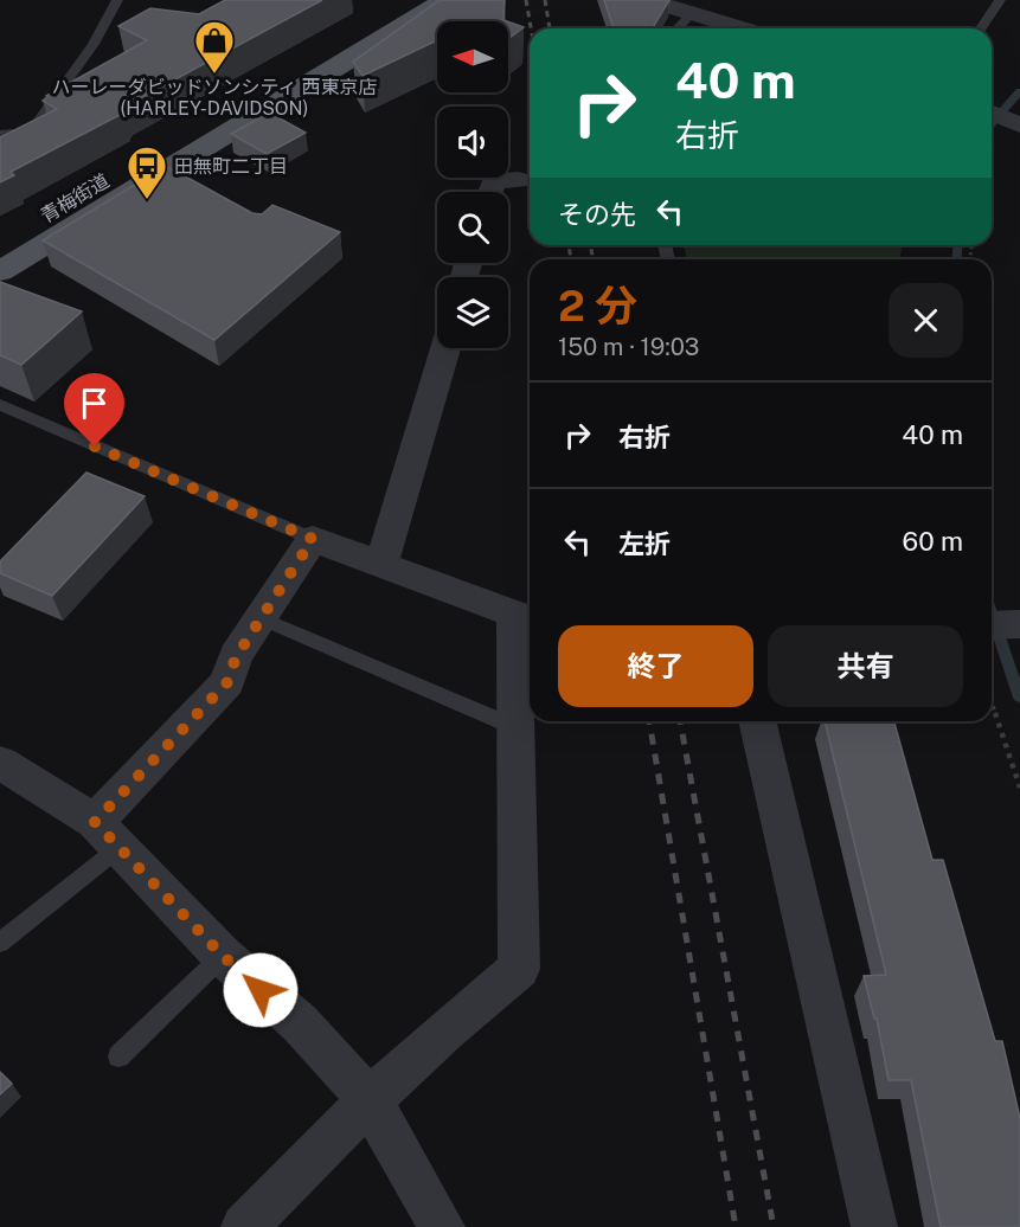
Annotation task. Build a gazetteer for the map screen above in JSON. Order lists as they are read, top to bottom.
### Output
{
  "streets": {
    "main road": ["青梅街道"]
  },
  "places": {
    "shop": ["ハーレーダビッドソンシティ 西東京店 (HARLEY-DAVIDSON)"],
    "bus stop": ["田無町二丁目"]
  },
  "north": "left",
  "page": {
    "turn": ["40 m", "右折"],
    "then": "その先",
    "heading": ["2 分", "150 m · 19:03"],
    "list": [
      {
        "name": "右折",
        "value": "40 m"
      },
      {
        "name": "左折",
        "value": "60 m"
      }
    ],
    "buttons": ["終了", "共有"]
  }
}
